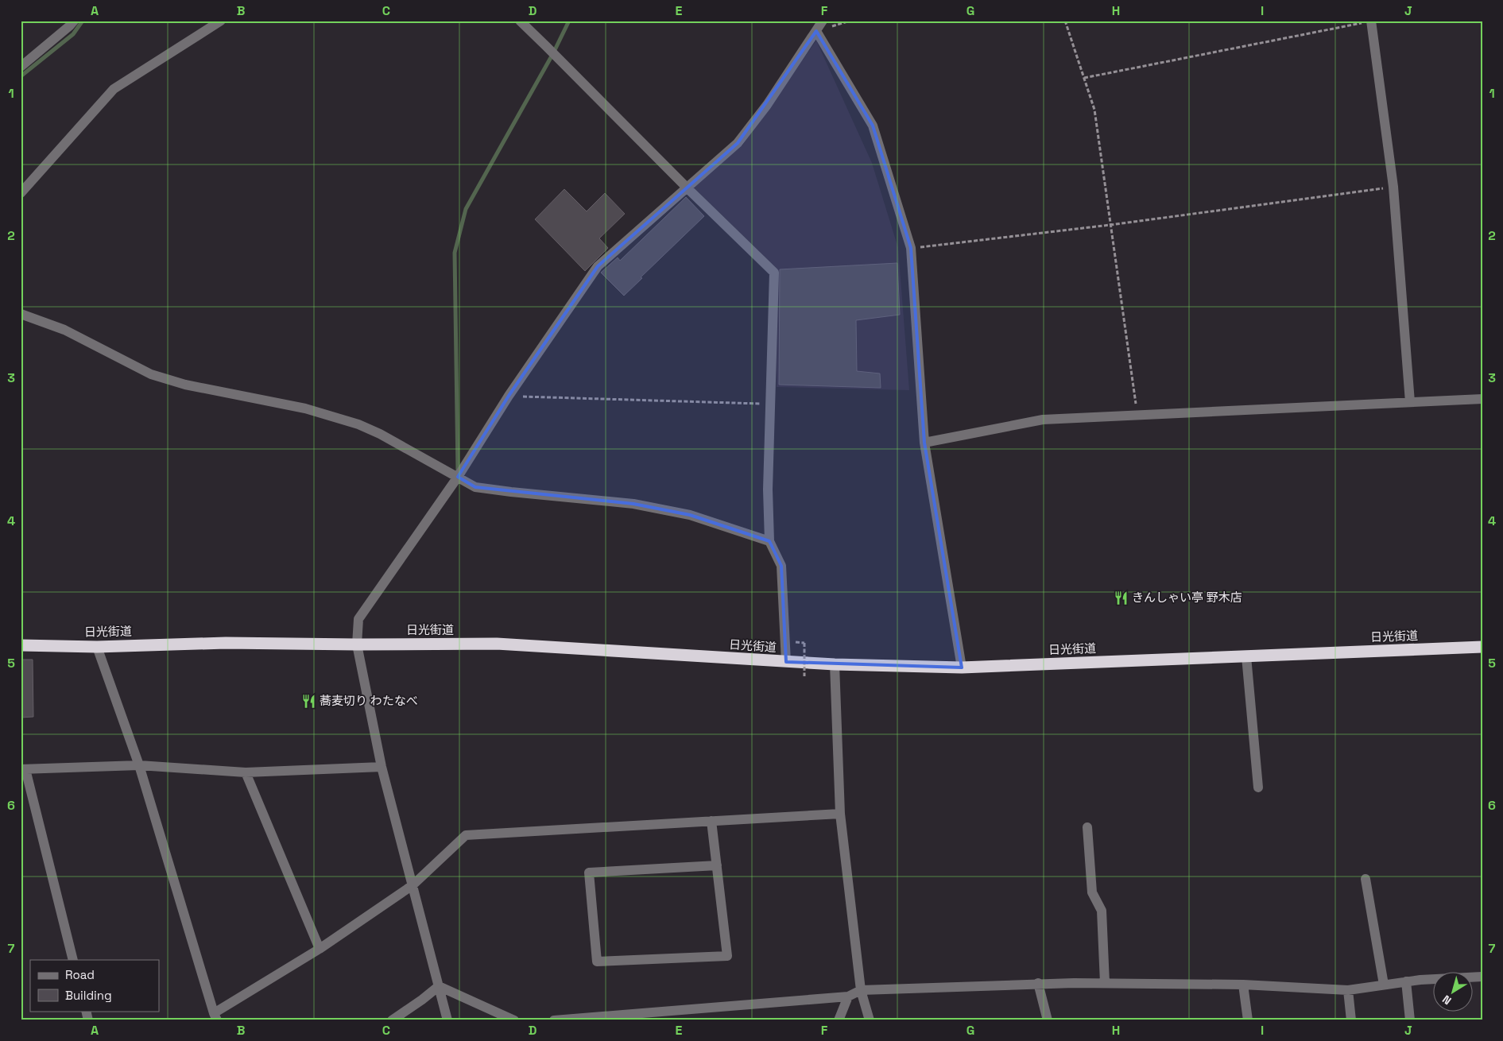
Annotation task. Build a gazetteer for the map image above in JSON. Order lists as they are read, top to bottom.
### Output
{
  "streets": {
    "highway": ["日光街道"]
  },
  "places": {
    "restaurant": ["きんしゃい亭 野木店", "蕎麦切り わたなべ"]
  },
  "legend": ["Road", "Building"],
  "north": "bottom left",
  "grid": {
    "columns": [
      "A",
      "B",
      "C",
      "D",
      "E",
      "F",
      "G",
      "H",
      "I",
      "J"
    ],
    "rows": [
      "1",
      "2",
      "3",
      "4",
      "5",
      "6",
      "7"
    ]
  }
}
